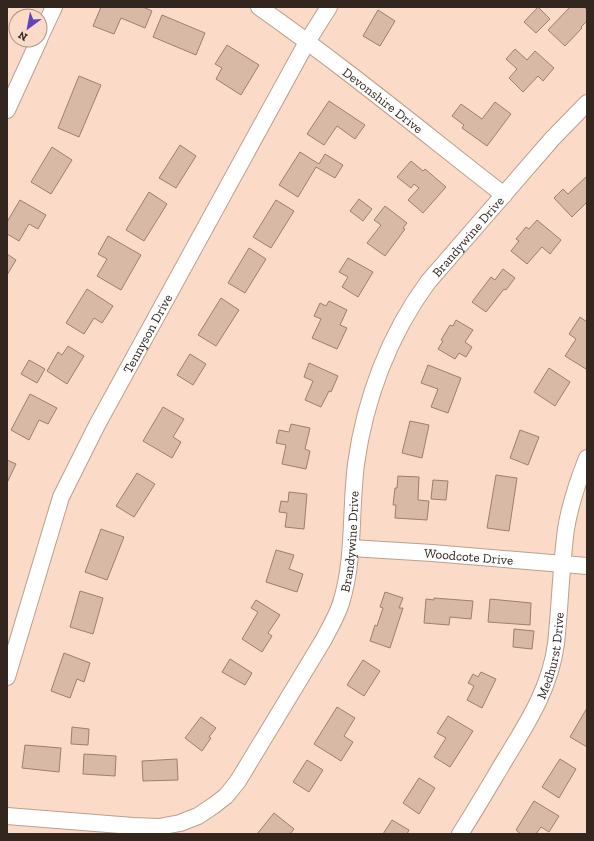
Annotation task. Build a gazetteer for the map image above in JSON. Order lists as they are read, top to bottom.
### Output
{
  "streets": {
    "street": [
      "Devonshire Drive",
      "Brandywine Drive",
      "Tennyson Drive",
      "Woodcote Drive",
      "Medhurst Drive"
    ]
  },
  "crossings": [
    ["Devonshire Drive", "Brandywine Drive"],
    ["Devonshire Drive", "Tennyson Drive"],
    ["Brandywine Drive", "Woodcote Drive"],
    ["Woodcote Drive", "Medhurst Drive"]
  ],
  "north": "bottom left"
}
